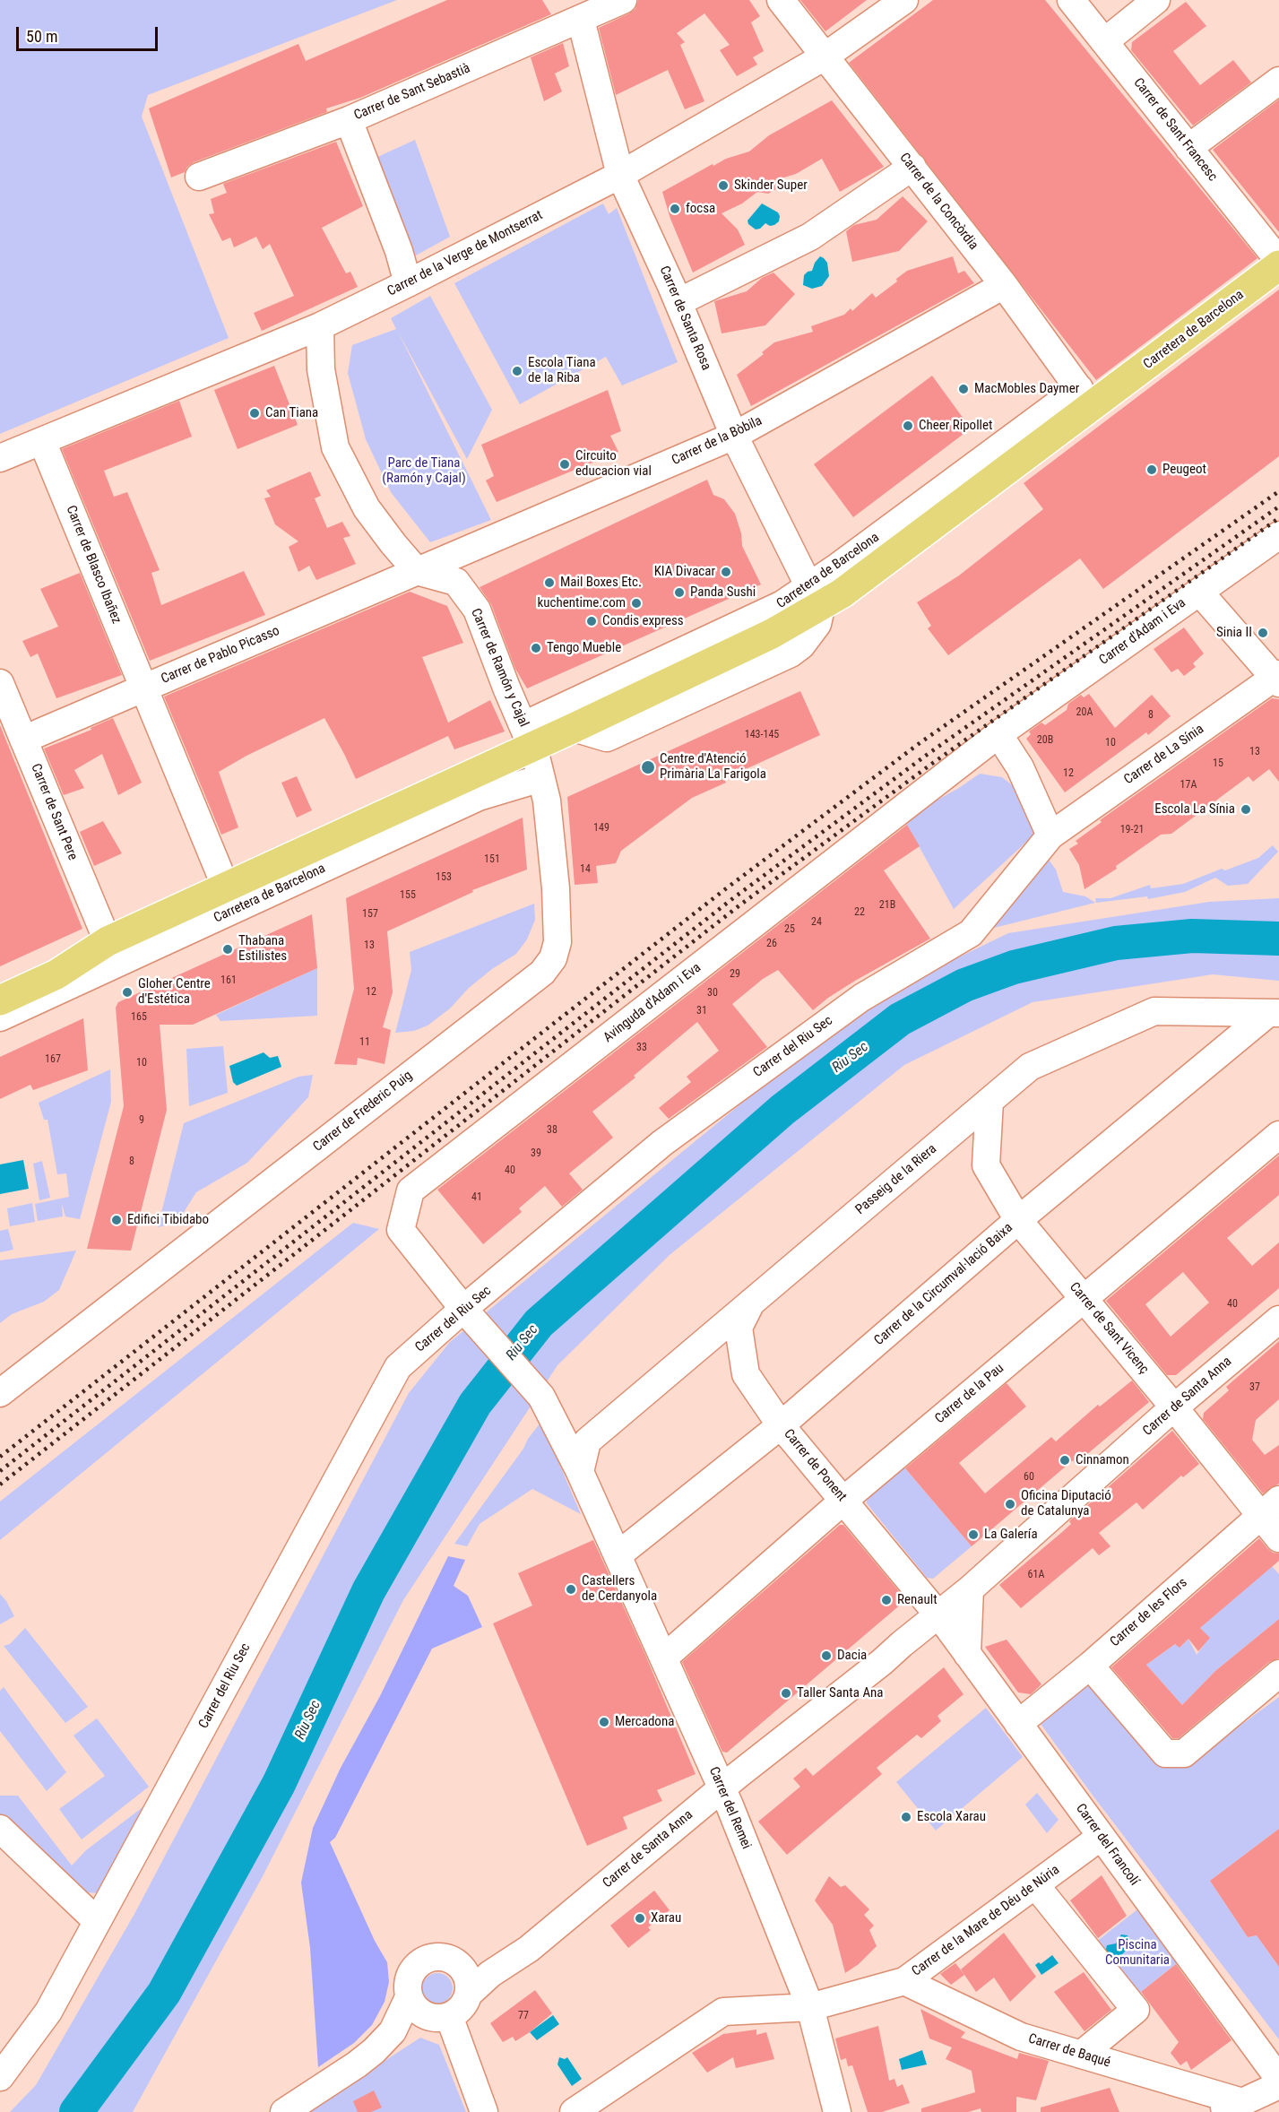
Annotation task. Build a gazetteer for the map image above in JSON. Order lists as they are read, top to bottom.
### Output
{
  "streets": {
    "main road": ["Carretera de Barcelona"],
    "street": [
      "Carrer de Sant Sebastià",
      "Carrer de Sant Francesc",
      "Carrer de la Concòrdia",
      "Carrer de la Verge de Montserrat",
      "Carrer de Santa Rosa",
      "Carrer de la Bòbila",
      "Carrer de Blasco Ibañez",
      "Carrer d'Adam i Eva",
      "Carrer de Pablo Picasso",
      "Carrer de Ramón y Cajal",
      "Carrer de La Sínia",
      "Carrer de Sant Pere",
      "Avinguda d'Adam i Eva",
      "Carrer del Riu Sec",
      "Carrer de Frederic Puig",
      "Passeig de la Riera",
      "Carrer de la Circumval·lació Baixa",
      "Carrer de Sant Vicenç",
      "Carrer de la Pau",
      "Carrer de Santa Anna",
      "Carrer de Ponent",
      "Carrer de les Flors",
      "Carrer del Remei",
      "Carrer del Francolí",
      "Carrer de la Mare de Déu de Núria",
      "Carrer de Baqué"
    ]
  },
  "crossings": [
    ["Carrer de Sant Sebastià", "Carrer de Santa Rosa"],
    ["Carrer de la Concòrdia", "Carrer de la Verge de Montserrat"],
    ["Carrer de la Concòrdia", "Carretera de Barcelona"],
    ["Carrer de la Concòrdia", "Carrer de la Bòbila"],
    ["Carrer de la Verge de Montserrat", "Carrer de Santa Rosa"],
    ["Carrer de la Verge de Montserrat", "Carrer de Blasco Ibañez"],
    ["Carrer de Santa Rosa", "Carretera de Barcelona"],
    ["Carrer de Santa Rosa", "Carrer de la Bòbila"],
    ["Carretera de Barcelona", "Carrer de Blasco Ibañez"],
    ["Carretera de Barcelona", "Carrer de Ramón y Cajal"],
    ["Carretera de Barcelona", "Carrer de Sant Pere"],
    ["Carretera de Barcelona", "Carrer de Frederic Puig"],
    ["Carrer de la Bòbila", "Carrer de Pablo Picasso"],
    ["Carrer de la Bòbila", "Carrer de Ramón y Cajal"],
    ["Carrer de Blasco Ibañez", "Carrer de Pablo Picasso"],
    ["Carrer d'Adam i Eva", "Avinguda d'Adam i Eva"],
    ["Carrer de Pablo Picasso", "Carrer de Ramón y Cajal"],
    ["Carrer de Pablo Picasso", "Carrer de Sant Pere"],
    ["Carrer de Ramón y Cajal", "Carrer de Frederic Puig"],
    ["Carrer de La Sínia", "Carrer del Riu Sec"],
    ["Avinguda d'Adam i Eva", "Carrer del Riu Sec"],
    ["Avinguda d'Adam i Eva", "Carrer del Remei"],
    ["Carrer del Riu Sec", "Carrer del Remei"],
    ["Passeig de la Riera", "Carrer de la Circumval·lació Baixa"],
    ["Passeig de la Riera", "Carrer de Sant Vicenç"],
    ["Passeig de la Riera", "Carrer de Ponent"],
    ["Passeig de la Riera", "Carrer del Remei"],
    ["Carrer de la Circumval·lació Baixa", "Carrer de Sant Vicenç"],
    ["Carrer de la Circumval·lació Baixa", "Carrer de Ponent"],
    ["Carrer de la Circumval·lació Baixa", "Carrer del Remei"],
    ["Carrer de Sant Vicenç", "Carrer de la Pau"],
    ["Carrer de Sant Vicenç", "Carrer de Santa Anna"],
    ["Carrer de Sant Vicenç", "Carrer de les Flors"],
    ["Carrer de la Pau", "Carrer de Ponent"],
    ["Carrer de la Pau", "Carrer del Remei"],
    ["Carrer de Santa Anna", "Carrer de Ponent"],
    ["Carrer de Santa Anna", "Carrer del Remei"],
    ["Carrer de les Flors", "Carrer del Francolí"],
    ["Carrer del Remei", "Carrer de la Mare de Déu de Núria"],
    ["Carrer del Francolí", "Carrer de la Mare de Déu de Núria"],
    ["Carrer de la Mare de Déu de Núria", "Carrer de Baqué"]
  ],
  "water": ["Riu Sec"],
  "parks": ["Parc de Tiana (Ramón y Cajal)", "Piscina Comunitaria"],
  "places": [
    "Skinder Super",
    "focsa",
    "Escola Tiana de la Riba",
    "MacMobles Daymer",
    "Can Tiana",
    "Cheer Ripollet",
    "Circuito educacion vial",
    "Peugeot",
    "KIA Divacar",
    "Mail Boxes Etc.",
    "Panda Sushi",
    "kuchentime.com",
    "Condis express",
    "Sinia II",
    "Tengo Mueble",
    "Centre d'Atenció Primària La Farigola",
    "Escola La Sínia",
    "Thabana Estilistes",
    "Gloher Centre d'Estética",
    "Edifici Tibidabo",
    "Cinnamon",
    "Oficina Diputació de Catalunya",
    "La Galería",
    "Castellers de Cerdanyola",
    "Renault",
    "Dacia",
    "Taller Santa Ana",
    "Mercadona",
    "Escola Xarau",
    "Xarau"
  ],
  "house_numbers": [
    "20A",
    "8",
    "143-145",
    "20B",
    "10",
    "13",
    "15",
    "12",
    "17A",
    "149",
    "19-21",
    "151",
    "14",
    "153",
    "155",
    "21B",
    "22",
    "157",
    "24",
    "25",
    "26",
    "13",
    "29",
    "161",
    "12",
    "30",
    "31",
    "165",
    "11",
    "33",
    "167",
    "10",
    "9",
    "38",
    "39",
    "8",
    "40",
    "41",
    "40",
    "37",
    "60",
    "61A",
    "77"
  ],
  "scale_bar": "50 m"
}
